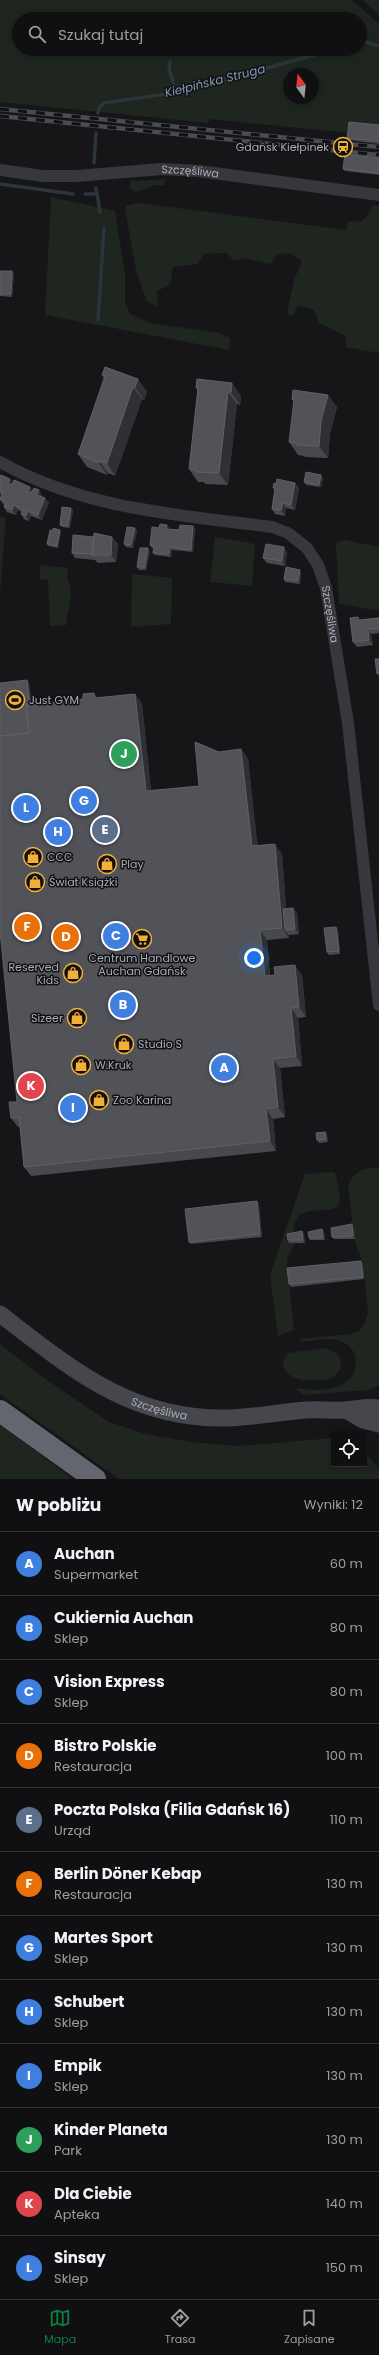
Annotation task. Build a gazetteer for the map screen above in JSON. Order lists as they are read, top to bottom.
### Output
{
  "streets": {
    "street": ["Szczęśliwa"]
  },
  "water": ["Kiełpińska Struga"],
  "places": {
    "station": ["Gdańsk Kiełpinek"],
    "sports": ["Just GYM"],
    "shop": [
      "CCC",
      "Play",
      "Świat Książki",
      "Reserved Kids",
      "Sizeer",
      "Studio S",
      "W.Kruk",
      "Zoo Karina"
    ],
    "supermarket": ["Centrum Handlowe Auchan Gdańsk"]
  },
  "north": "top",
  "page": {
    "search": "Szukaj tutaj",
    "pins": [
      "J",
      "G",
      "L",
      "E",
      "H",
      "F",
      "C",
      "D",
      "B",
      "A",
      "K",
      "I"
    ],
    "heading": ["W pobliżu", "Wyniki: 12"],
    "list": [
      {
        "mark": "A",
        "name": "Auchan",
        "note": "Supermarket",
        "value": "60 m"
      },
      {
        "mark": "B",
        "name": "Cukiernia Auchan",
        "note": "Sklep",
        "value": "80 m"
      },
      {
        "mark": "C",
        "name": "Vision Express",
        "note": "Sklep",
        "value": "80 m"
      },
      {
        "mark": "D",
        "name": "Bistro Polskie",
        "note": "Restauracja",
        "value": "100 m"
      },
      {
        "mark": "E",
        "name": "Poczta Polska (Filia Gdańsk 16)",
        "note": "Urząd",
        "value": "110 m"
      },
      {
        "mark": "F",
        "name": "Berlin Döner Kebap",
        "note": "Restauracja",
        "value": "130 m"
      },
      {
        "mark": "G",
        "name": "Martes Sport",
        "note": "Sklep",
        "value": "130 m"
      },
      {
        "mark": "H",
        "name": "Schubert",
        "note": "Sklep",
        "value": "130 m"
      },
      {
        "mark": "I",
        "name": "Empik",
        "note": "Sklep",
        "value": "130 m"
      },
      {
        "mark": "J",
        "name": "Kinder Planeta",
        "note": "Park",
        "value": "130 m"
      },
      {
        "mark": "K",
        "name": "Dla Ciebie",
        "note": "Apteka",
        "value": "140 m"
      },
      {
        "mark": "L",
        "name": "Sinsay",
        "note": "Sklep",
        "value": "150 m"
      }
    ],
    "nav": ["Mapa", "Trasa", "Zapisane"]
  }
}
